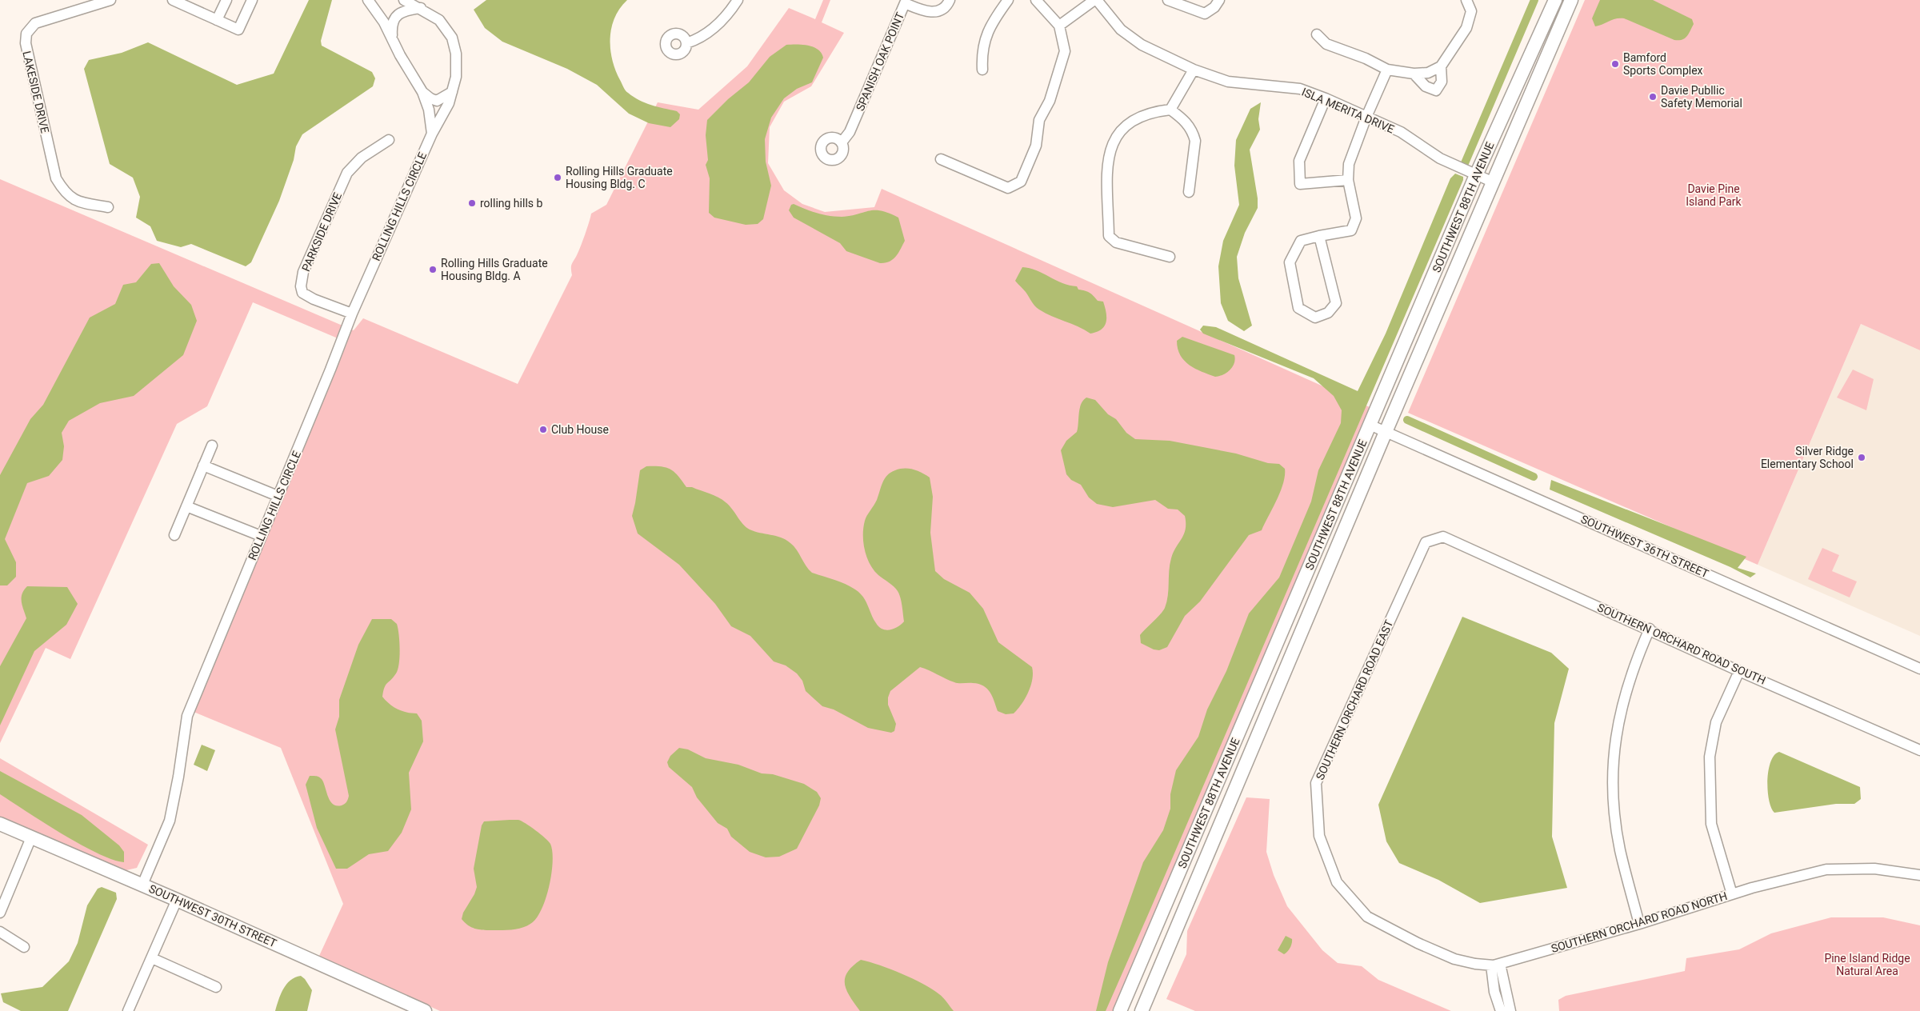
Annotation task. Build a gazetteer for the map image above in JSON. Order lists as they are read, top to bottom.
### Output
{
  "streets": {
    "main road": ["SOUTHWEST 88TH AVENUE", "SOUTHWEST 30TH STREET"],
    "street": [
      "SPANISH OAK POINT",
      "LAKESIDE DRIVE",
      "ISLA MERITA DRIVE",
      "ROLLING HILLS CIRCLE",
      "PARKSIDE DRIVE",
      "SOUTHWEST 36TH STREET",
      "SOUTHERN ORCHARD ROAD SOUTH",
      "SOUTHERN ORCHARD ROAD EAST",
      "SOUTHERN ORCHARD ROAD NORTH"
    ]
  },
  "crossings": [
    ["ISLA MERITA DRIVE", "SOUTHWEST 88TH AVENUE"],
    ["ROLLING HILLS CIRCLE", "PARKSIDE DRIVE"],
    ["ROLLING HILLS CIRCLE", "SOUTHWEST 30TH STREET"],
    ["SOUTHWEST 88TH AVENUE", "SOUTHWEST 36TH STREET"],
    ["SOUTHERN ORCHARD ROAD SOUTH", "SOUTHERN ORCHARD ROAD EAST"],
    ["SOUTHERN ORCHARD ROAD EAST", "SOUTHERN ORCHARD ROAD NORTH"]
  ],
  "parks": ["Davie Pine Island Park", "Pine Island Ridge Natural Area"],
  "places": [
    "Bamford Sports Complex",
    "Davie Publlic Safety Memorial",
    "Rolling Hills Graduate Housing Bldg. C",
    "rolling hills b",
    "Rolling Hills Graduate Housing Bldg. A",
    "Club House",
    "Silver Ridge Elementary School"
  ]
}
